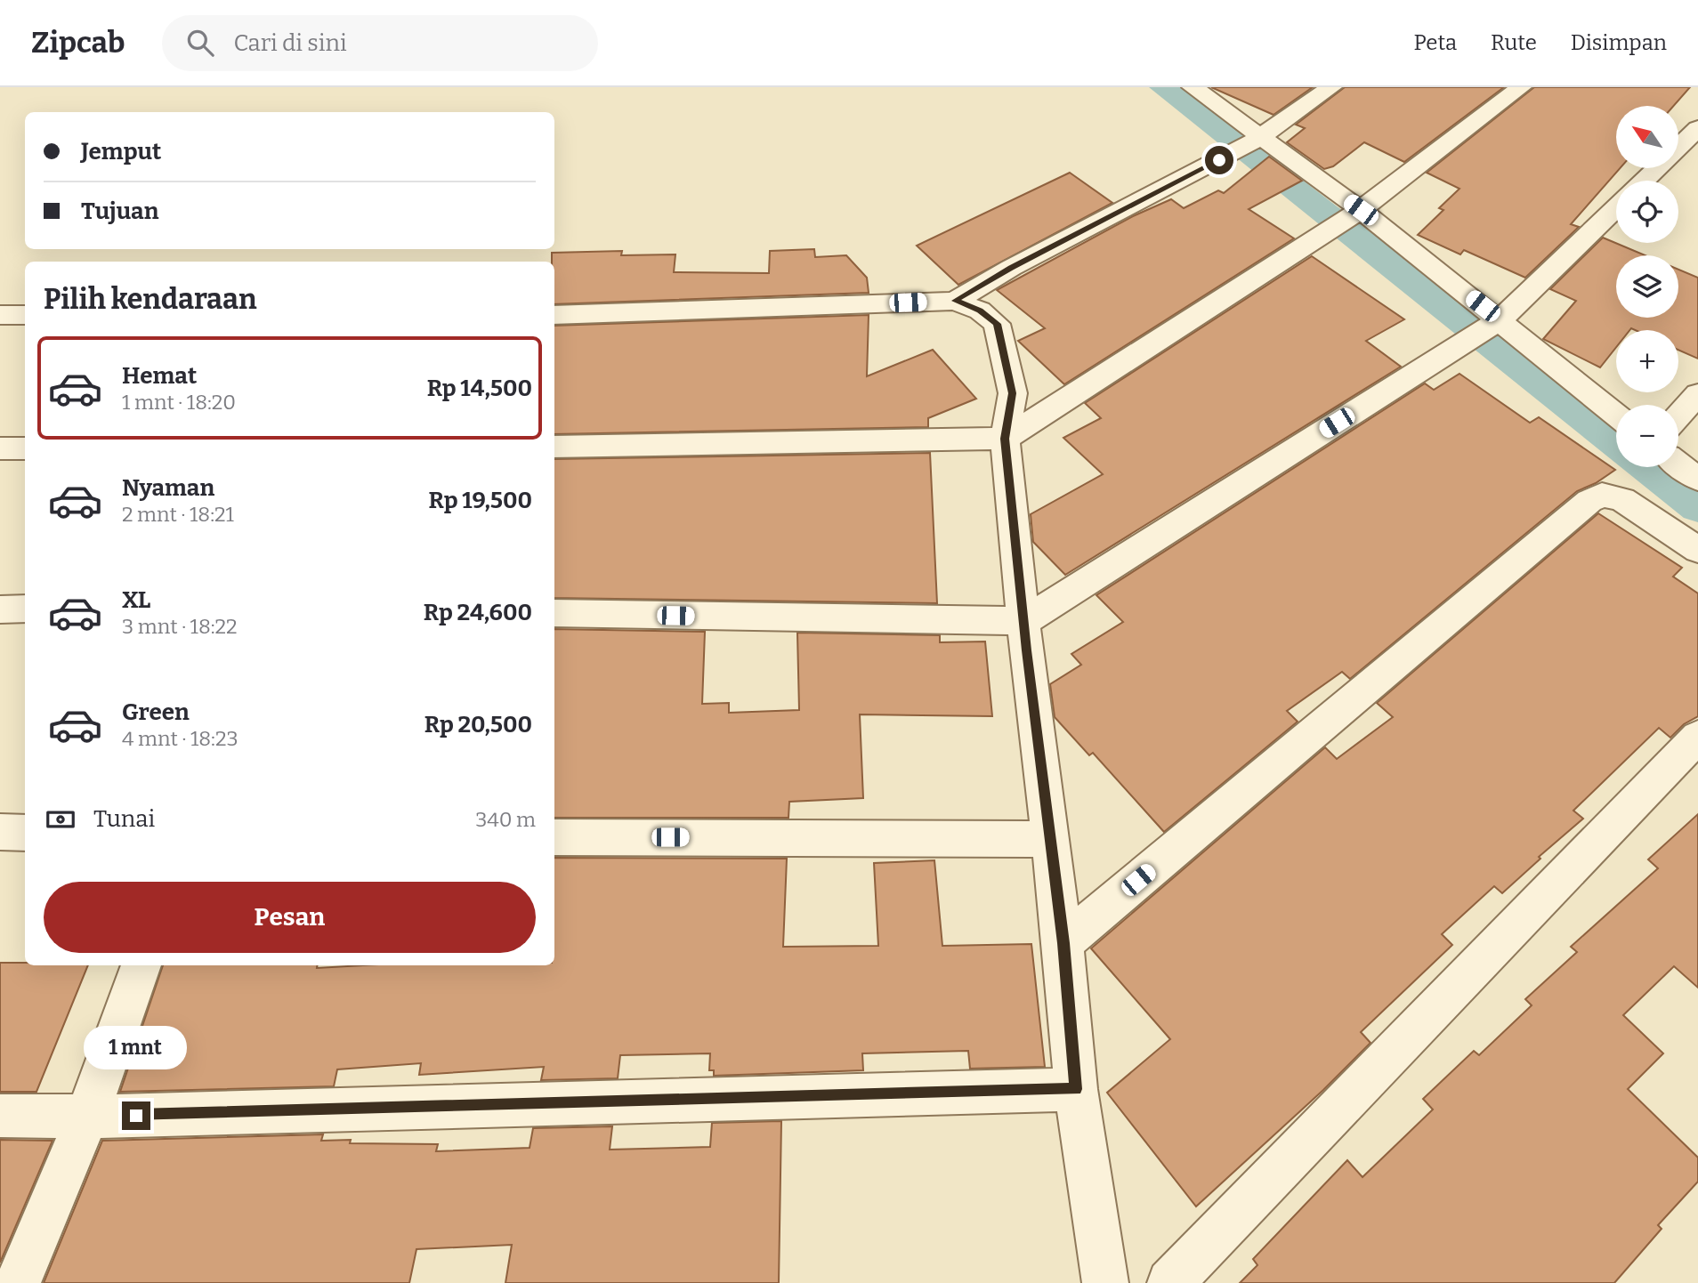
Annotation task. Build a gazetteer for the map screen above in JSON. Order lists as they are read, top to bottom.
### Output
{
  "north": "top left",
  "page": {
    "header": "Zipcab",
    "search": "Cari di sini",
    "nav": ["Peta", "Rute", "Disimpan"],
    "map_buttons": ["+", "−"],
    "banner": ["Jemput", "Tujuan"],
    "heading": "Pilih kendaraan",
    "list": [
      {
        "name": "Hemat",
        "note": "1 mnt · 18:20",
        "value": "Rp 14,500"
      },
      {
        "name": "Nyaman",
        "note": "2 mnt · 18:21",
        "value": "Rp 19,500"
      },
      {
        "name": "XL",
        "note": "3 mnt · 18:22",
        "value": "Rp 24,600"
      },
      {
        "name": "Green",
        "note": "4 mnt · 18:23",
        "value": "Rp 20,500"
      }
    ],
    "pay": ["Tunai", "340 m"],
    "buttons": "Pesan",
    "bubble": "1 mnt"
  }
}
